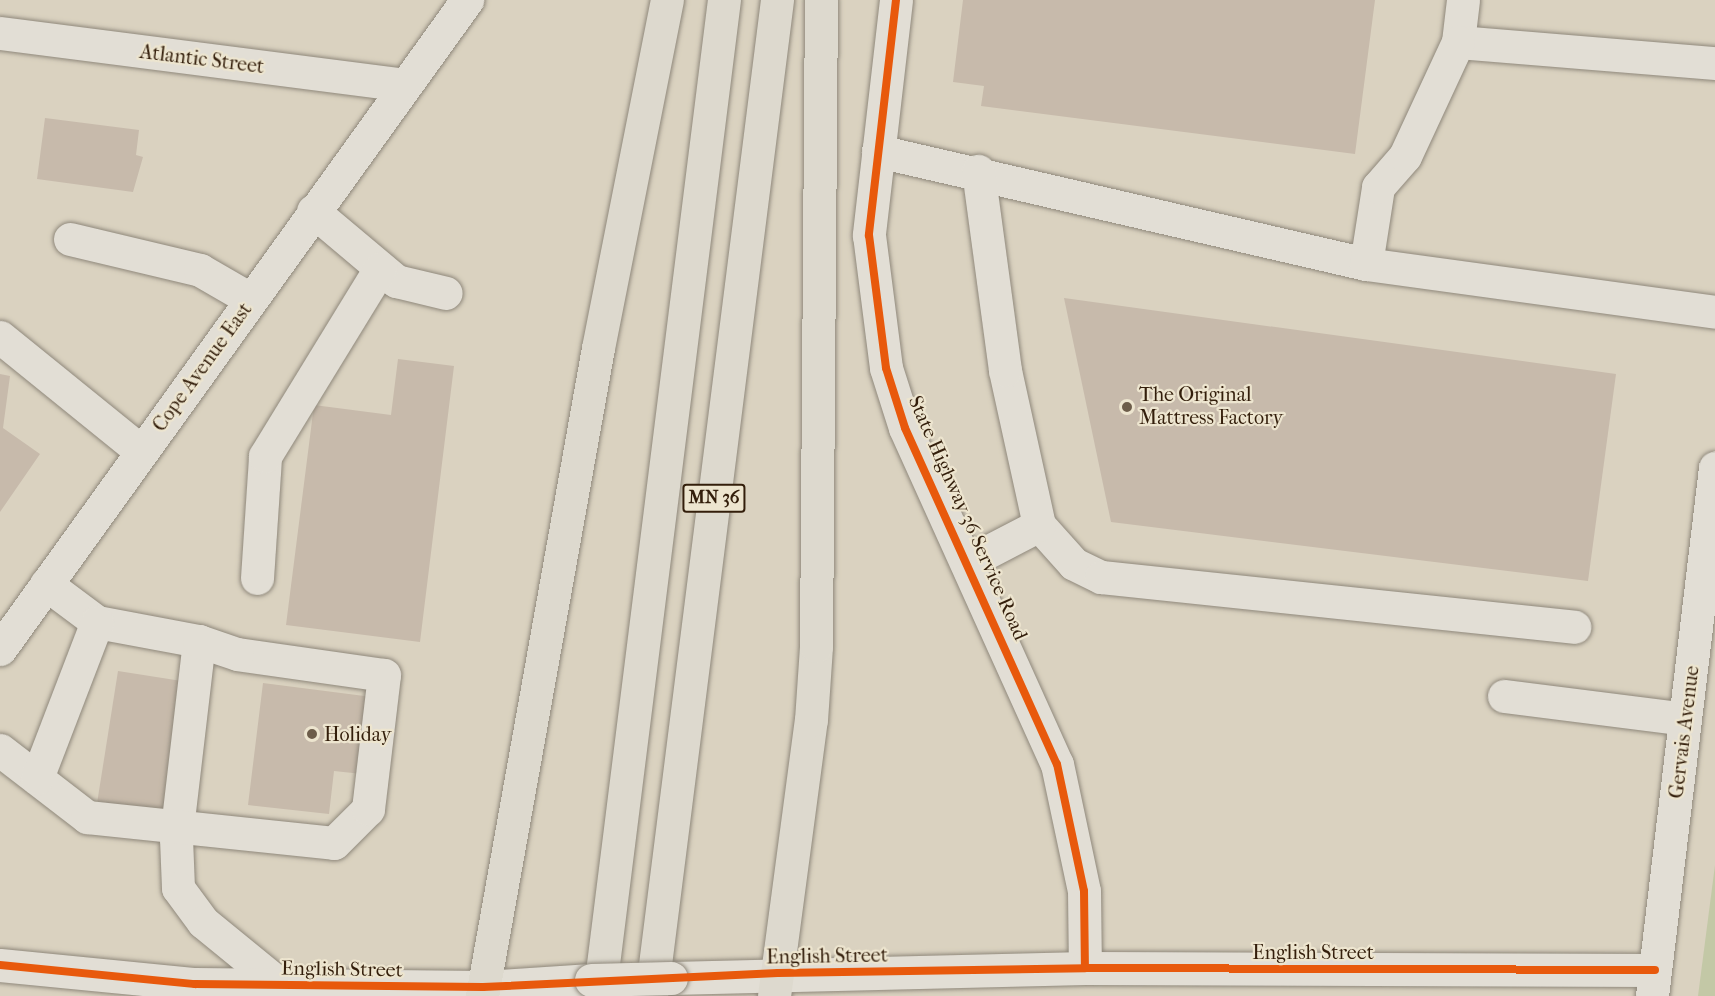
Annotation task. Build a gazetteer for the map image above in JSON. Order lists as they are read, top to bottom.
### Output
{
  "streets": {
    "highway": ["MN 36"],
    "street": [
      "Atlantic Street",
      "Cope Avenue East",
      "State Highway 36 Service Road",
      "Gervais Avenue",
      "English Street"
    ]
  },
  "crossings": [
    ["Atlantic Street", "Cope Avenue East"],
    ["State Highway 36 Service Road", "English Street"],
    ["Gervais Avenue", "English Street"]
  ],
  "places": ["The Original Mattress Factory", "Holiday"]
}
